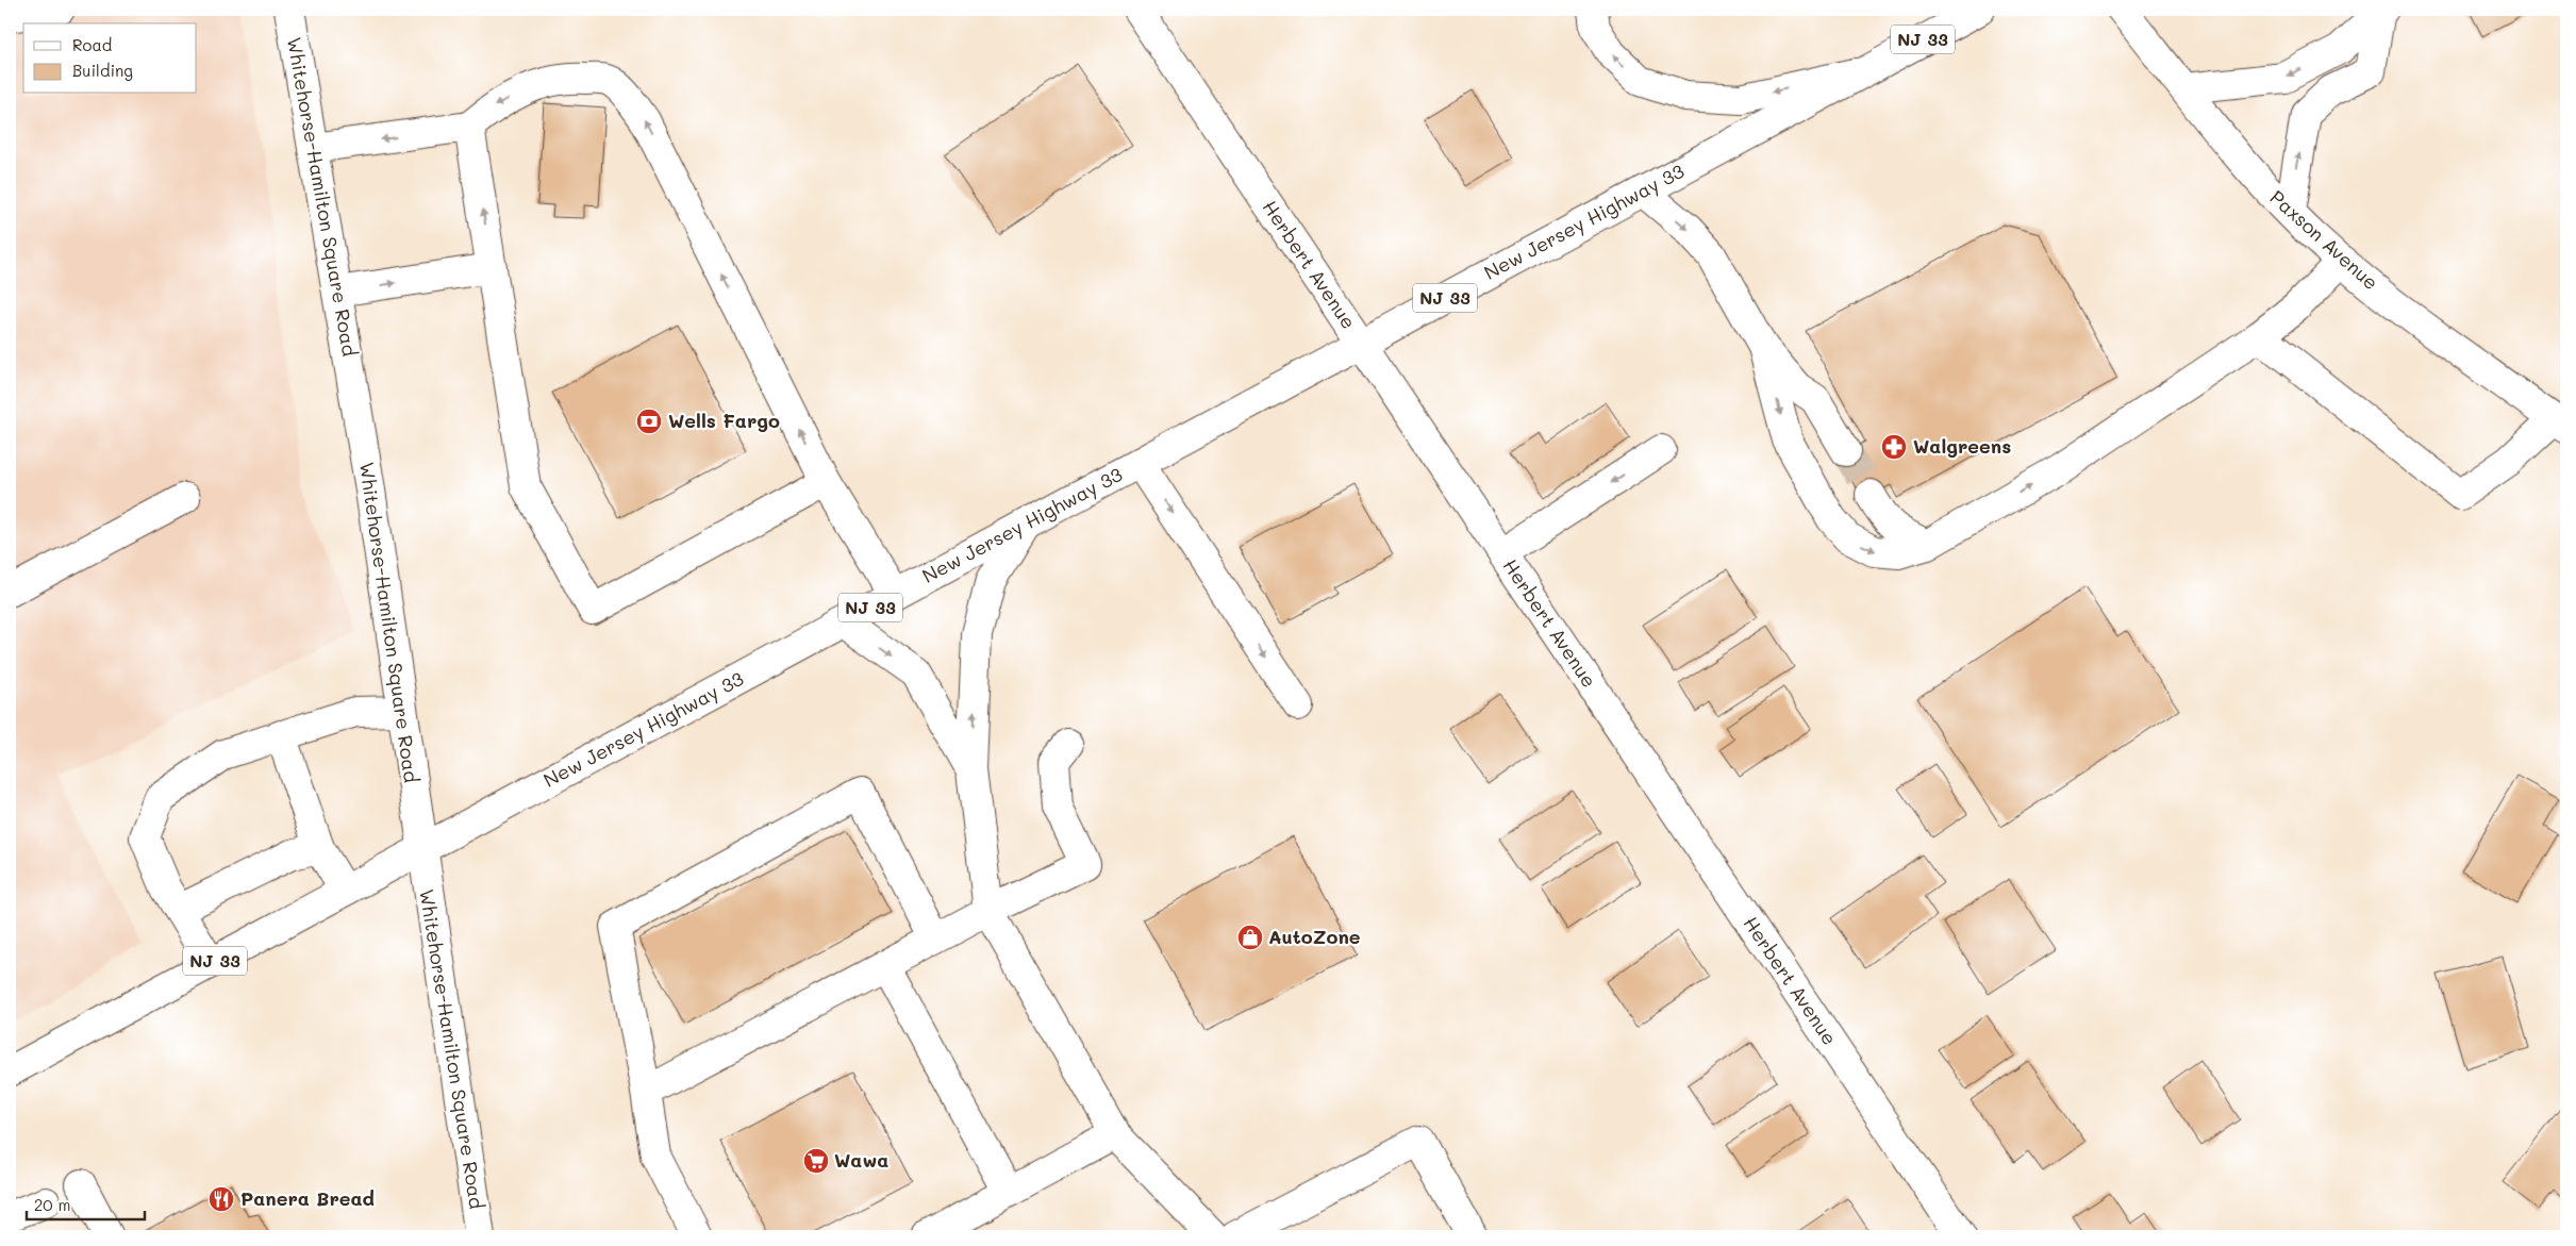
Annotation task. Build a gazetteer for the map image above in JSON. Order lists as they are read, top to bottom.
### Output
{
  "streets": {
    "street": [
      "NJ 33",
      "Whitehorse-Hamilton Square Road",
      "New Jersey Highway 33",
      "Paxson Avenue",
      "Herbert Avenue"
    ]
  },
  "crossings": [
    ["Whitehorse-Hamilton Square Road", "New Jersey Highway 33"],
    ["New Jersey Highway 33", "Herbert Avenue"]
  ],
  "places": {
    "bank": ["Wells Fargo"],
    "pharmacy": ["Walgreens"],
    "shop": ["AutoZone"],
    "supermarket": ["Wawa"],
    "restaurant": ["Panera Bread"]
  },
  "legend": ["Road", "Building"],
  "scale_bar": "20 m"
}
